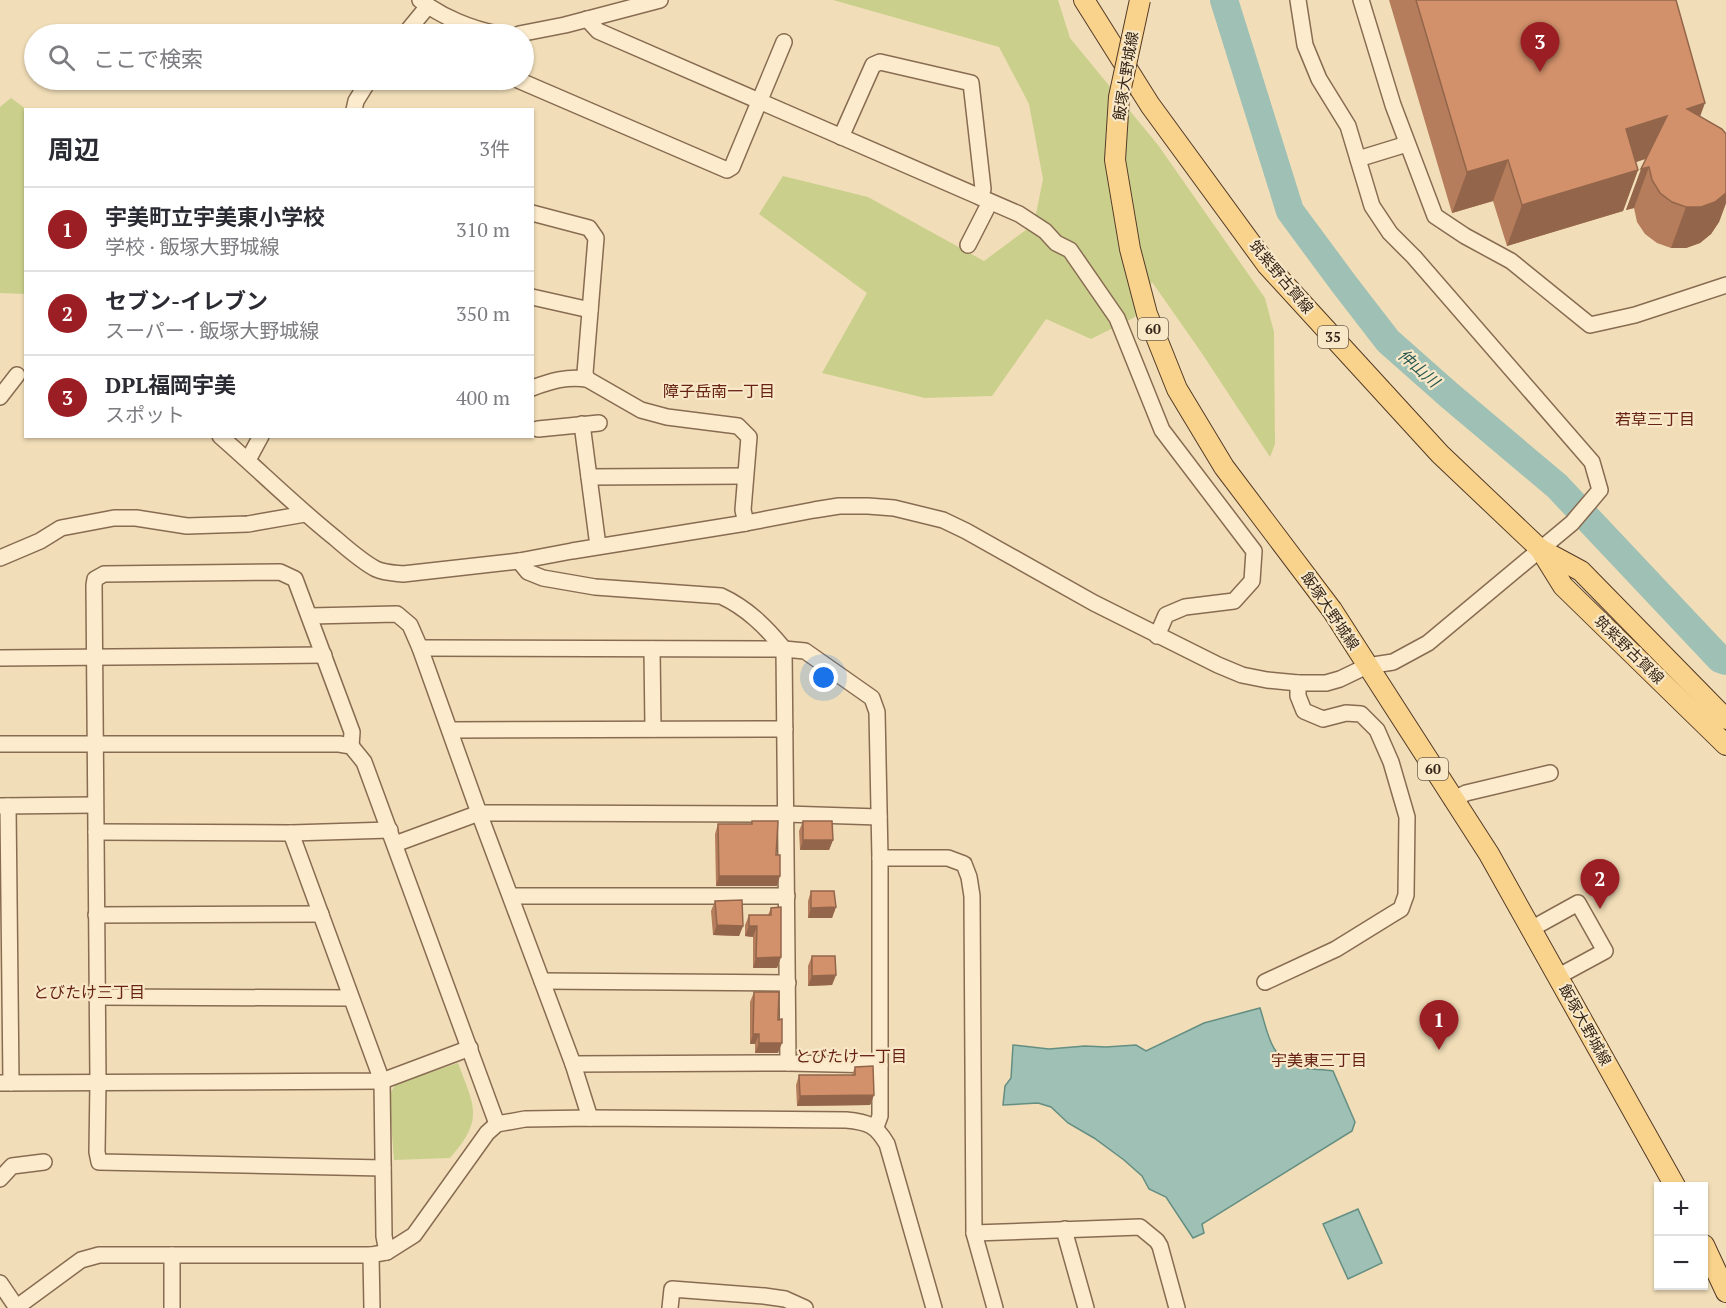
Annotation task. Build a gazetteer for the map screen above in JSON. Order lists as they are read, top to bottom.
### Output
{
  "streets": {
    "main road": [
      "飯塚大野城線",
      "筑紫野古賀線",
      "60",
      "35"
    ]
  },
  "districts": [
    "障子岳南一丁目",
    "若草三丁目",
    "とびたけ三丁目",
    "とびたけ一丁目",
    "宇美東三丁目"
  ],
  "water": ["仲山川"],
  "page": {
    "pins": ["3", "2", "1"],
    "search": "ここで検索",
    "heading": ["周辺", "3件"],
    "list": [
      {
        "mark": "1",
        "name": "宇美町立宇美東小学校",
        "note": "学校 · 飯塚大野城線",
        "value": "310 m"
      },
      {
        "mark": "2",
        "name": "セブン-イレブン",
        "note": "スーパー · 飯塚大野城線",
        "value": "350 m"
      },
      {
        "mark": "3",
        "name": "DPL福岡宇美",
        "note": "スポット",
        "value": "400 m"
      }
    ],
    "map_buttons": ["+", "−"]
  }
}
